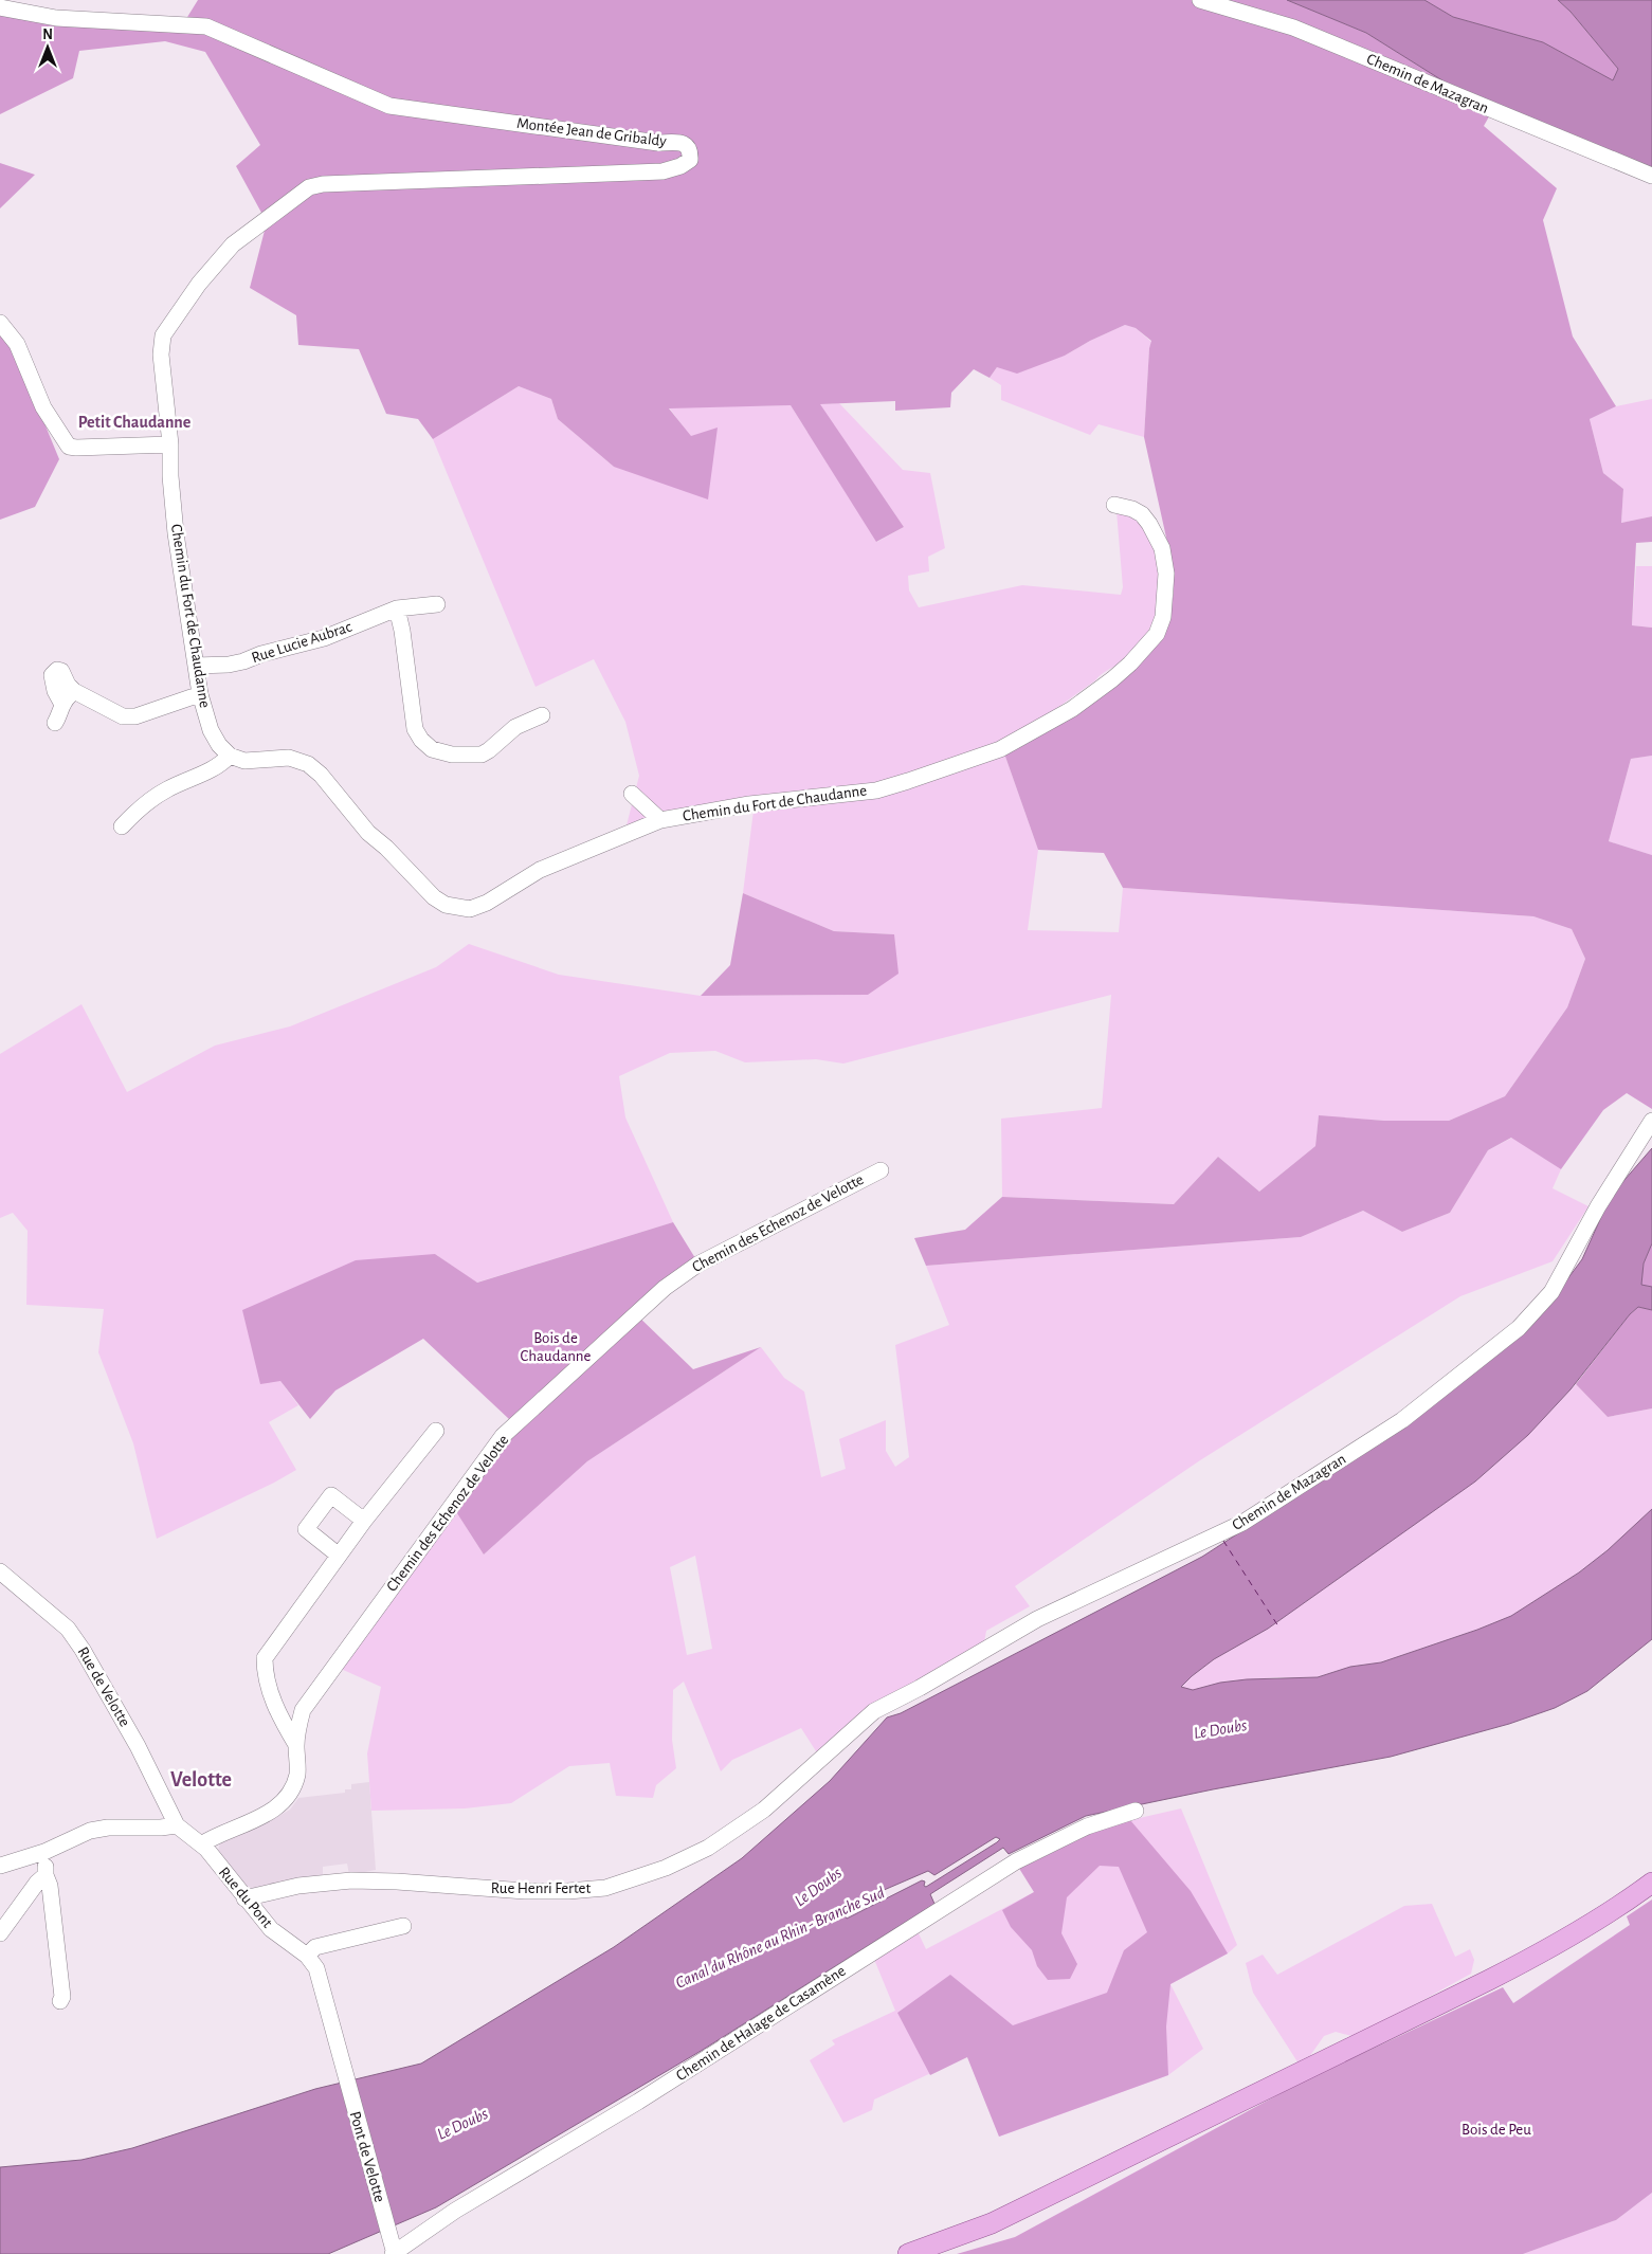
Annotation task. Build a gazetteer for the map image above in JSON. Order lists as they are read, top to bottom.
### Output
{
  "streets": {
    "street": [
      "Chemin de Mazagran",
      "Montée Jean de Gribaldy",
      "Chemin du Fort de Chaudanne",
      "Rue Lucie Aubrac",
      "Chemin des Echenoz de Velotte",
      "Rue de Velotte",
      "Rue Henri Fertet",
      "Rue du Pont",
      "Chemin de Halage de Casamène",
      "Pont de Velotte"
    ]
  },
  "crossings": [
    ["Chemin de Mazagran", "Rue Henri Fertet"],
    ["Montée Jean de Gribaldy", "Chemin du Fort de Chaudanne"],
    ["Chemin du Fort de Chaudanne", "Rue Lucie Aubrac"],
    ["Chemin des Echenoz de Velotte", "Rue du Pont"],
    ["Rue de Velotte", "Rue du Pont"],
    ["Rue Henri Fertet", "Rue du Pont"],
    ["Rue du Pont", "Pont de Velotte"],
    ["Chemin de Halage de Casamène", "Pont de Velotte"]
  ],
  "districts": ["Petit Chaudanne", "Velotte"],
  "water": ["Le Doubs", "Canal du Rhône au Rhin - Branche Sud"],
  "parks": ["Bois de Chaudanne", "Bois de Peu"],
  "north": "top"
}
